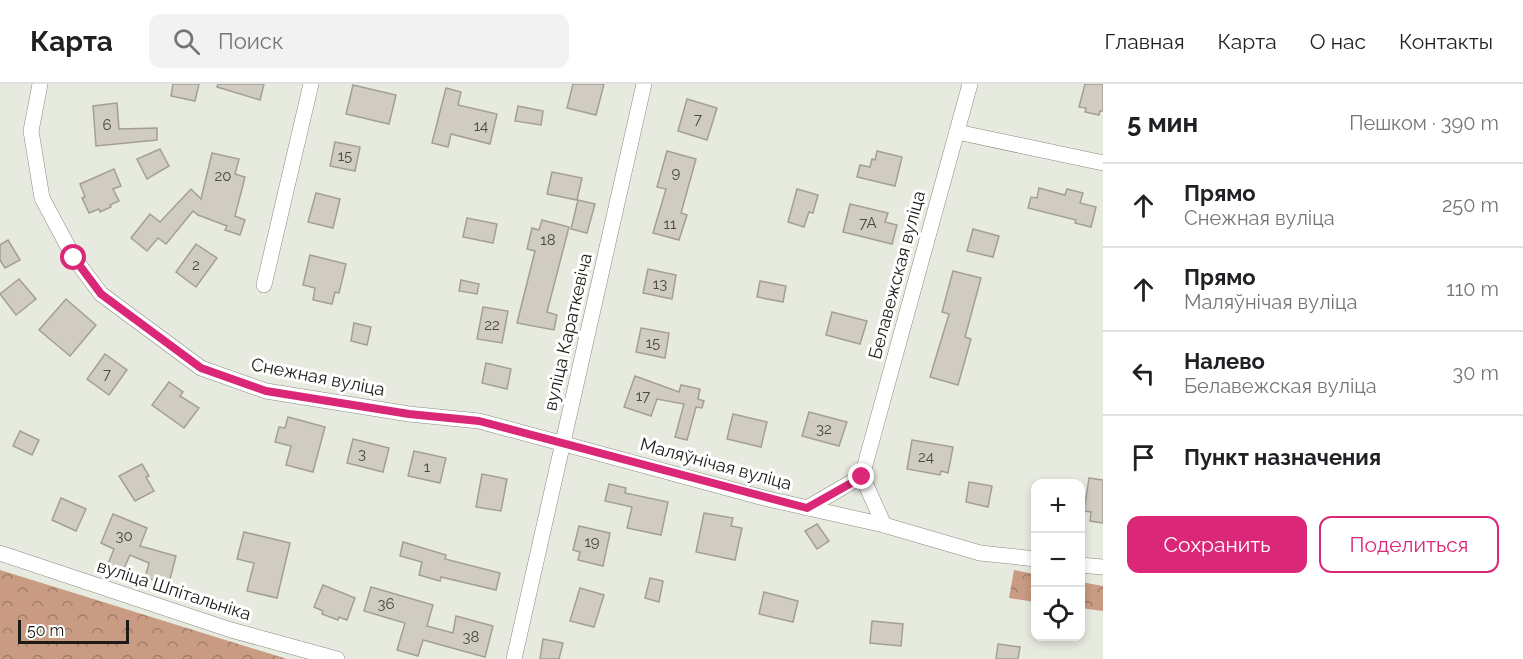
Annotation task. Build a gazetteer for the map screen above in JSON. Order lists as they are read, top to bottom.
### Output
{
  "streets": {
    "street": [
      "Белавежская вуліца",
      "вуліца Караткевіча",
      "Снежная вуліца",
      "Маляўнічая вуліца",
      "вуліца Шпітальніка"
    ]
  },
  "crossings": [
    ["вуліца Караткевіча", "Снежная вуліца"],
    ["вуліца Караткевіча", "Маляўнічая вуліца"],
    ["Снежная вуліца", "Маляўнічая вуліца"]
  ],
  "house_numbers": [
    "7",
    "6",
    "14",
    "15",
    "9",
    "20",
    "7А",
    "11",
    "18",
    "2",
    "13",
    "22",
    "15",
    "7",
    "17",
    "32",
    "3",
    "24",
    "1",
    "30",
    "19",
    "36",
    "38"
  ],
  "scale_bar": "50 m",
  "page": {
    "header": "Карта",
    "search": "Поиск",
    "nav": [
      "Главная",
      "Карта",
      "О нас",
      "Контакты"
    ],
    "heading": ["5 мин", "Пешком · 390 m"],
    "list": [
      ["Прямо", "Снежная вуліца", "250 m"],
      ["Прямо", "Маляўнічая вуліца", "110 m"],
      ["Налево", "Белавежская вуліца", "30 m"],
      "Пункт назначения"
    ],
    "map_buttons": ["+", "−"],
    "buttons": ["Сохранить", "Поделиться"],
    "scale": "50 m"
  }
}
